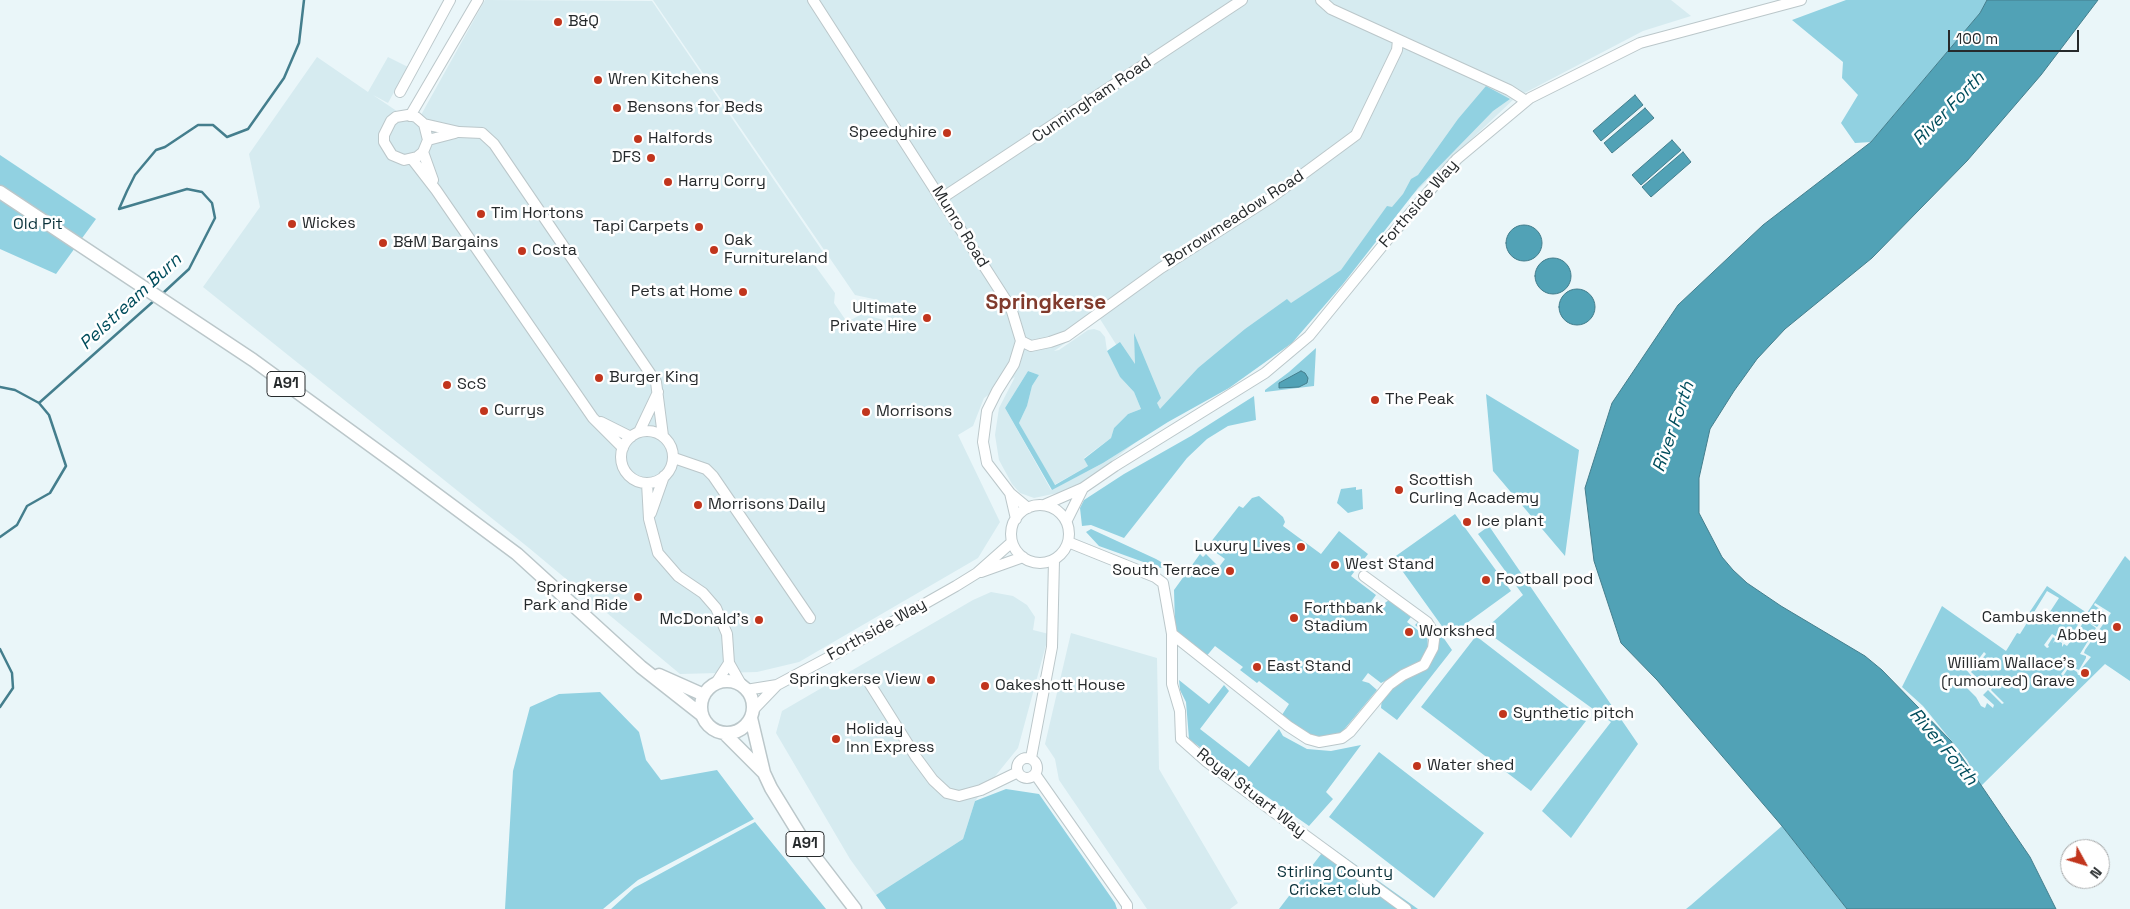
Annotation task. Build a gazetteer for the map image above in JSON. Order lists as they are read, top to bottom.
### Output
{
  "streets": {
    "main road": ["A91"],
    "street": [
      "Cunningham Road",
      "Forthside Way",
      "Borrowmeadow Road",
      "Munro Road",
      "Royal Stuart Way"
    ]
  },
  "crossings": [
    ["Cunningham Road", "Munro Road"],
    ["Forthside Way", "A91"],
    ["Forthside Way", "Royal Stuart Way"],
    ["Borrowmeadow Road", "Munro Road"]
  ],
  "districts": ["Springkerse"],
  "water": ["River Forth", "Pelstream Burn"],
  "parks": ["Old Pit", "Stirling County Cricket club"],
  "places": [
    "B&Q",
    "Wren Kitchens",
    "Bensons for Beds",
    "Speedyhire",
    "Halfords",
    "DFS",
    "Harry Corry",
    "Tim Hortons",
    "Wickes",
    "Tapi Carpets",
    "B&M Bargains",
    "Oak Furnitureland",
    "Costa",
    "Pets at Home",
    "Ultimate Private Hire",
    "Burger King",
    "ScS",
    "The Peak",
    "Currys",
    "Morrisons",
    "Scottish Curling Academy",
    "Morrisons Daily",
    "Ice plant",
    "Luxury Lives",
    "West Stand",
    "South Terrace",
    "Football pod",
    "Springkerse Park and Ride",
    "Forthbank Stadium",
    "McDonald's",
    "Cambuskenneth Abbey",
    "Workshed",
    "East Stand",
    "William Wallace's (rumoured) Grave",
    "Springkerse View",
    "Oakeshott House",
    "Synthetic pitch",
    "Holiday Inn Express",
    "Water shed"
  ],
  "scale_bar": "100 m",
  "north": "bottom right"
}
